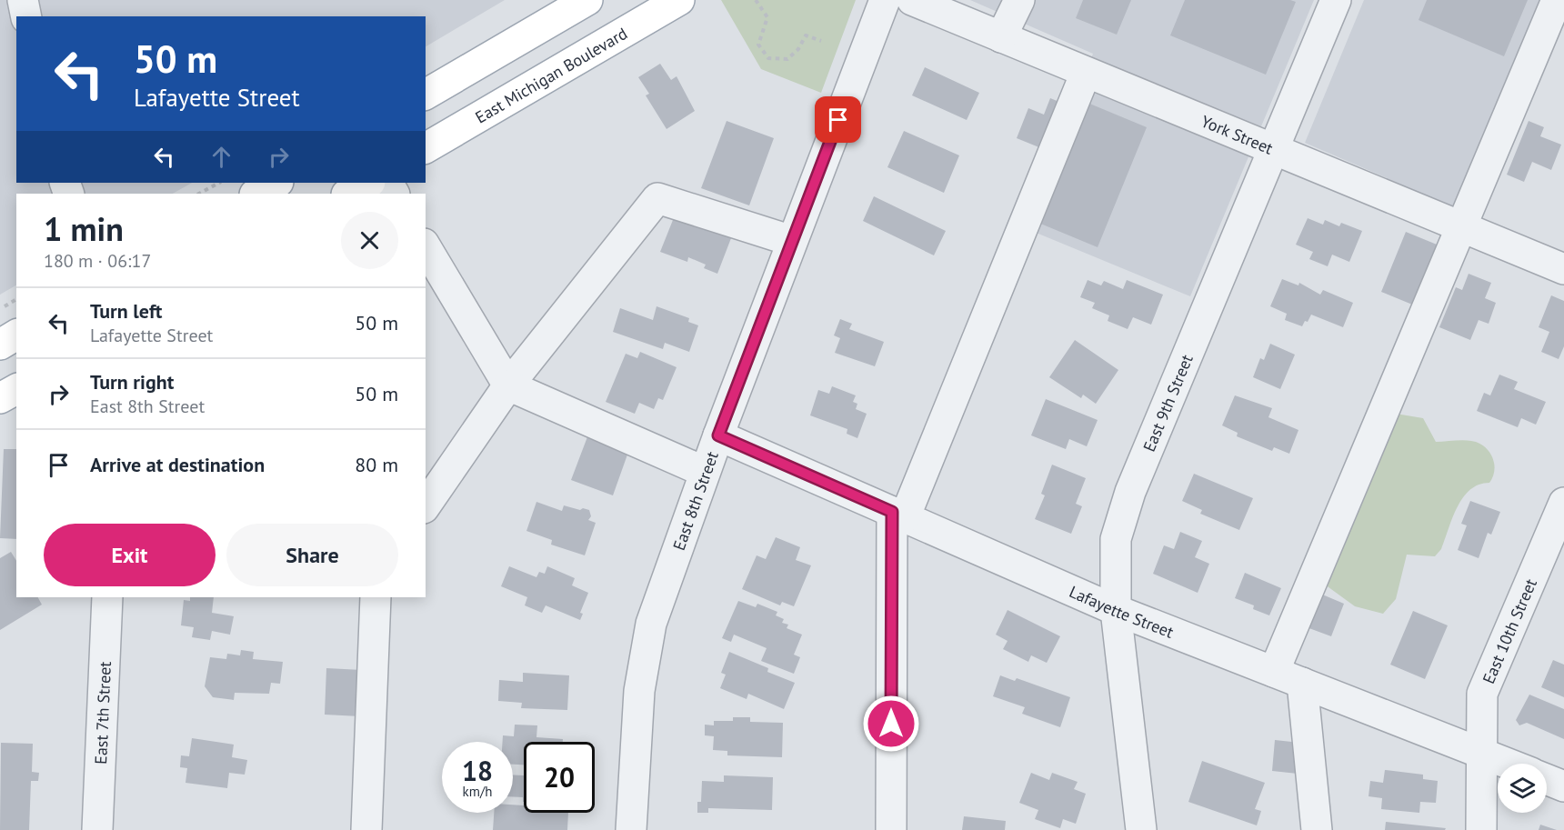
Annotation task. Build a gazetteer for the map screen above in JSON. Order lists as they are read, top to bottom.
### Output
{
  "streets": {
    "main road": ["East Michigan Boulevard"],
    "street": [
      "York Street",
      "East 9th Street",
      "East 8th Street",
      "Lafayette Street",
      "East 10th Street",
      "East 7th Street"
    ]
  },
  "crossings": [
    ["York Street", "East 9th Street"],
    ["East 9th Street", "Lafayette Street"],
    ["East 8th Street", "Lafayette Street"],
    ["Lafayette Street", "East 10th Street"]
  ],
  "page": {
    "turn": ["50 m", "Lafayette Street"],
    "heading": ["1 min", "180 m · 06:17"],
    "list": [
      {
        "name": "Turn left",
        "note": "Lafayette Street",
        "value": "50 m"
      },
      {
        "name": "Turn right",
        "note": "East 8th Street",
        "value": "50 m"
      },
      {
        "name": "Arrive at destination",
        "value": "80 m"
      }
    ],
    "buttons": ["Exit", "Share"],
    "speed": "18 km/h",
    "limit": "20"
  }
}
